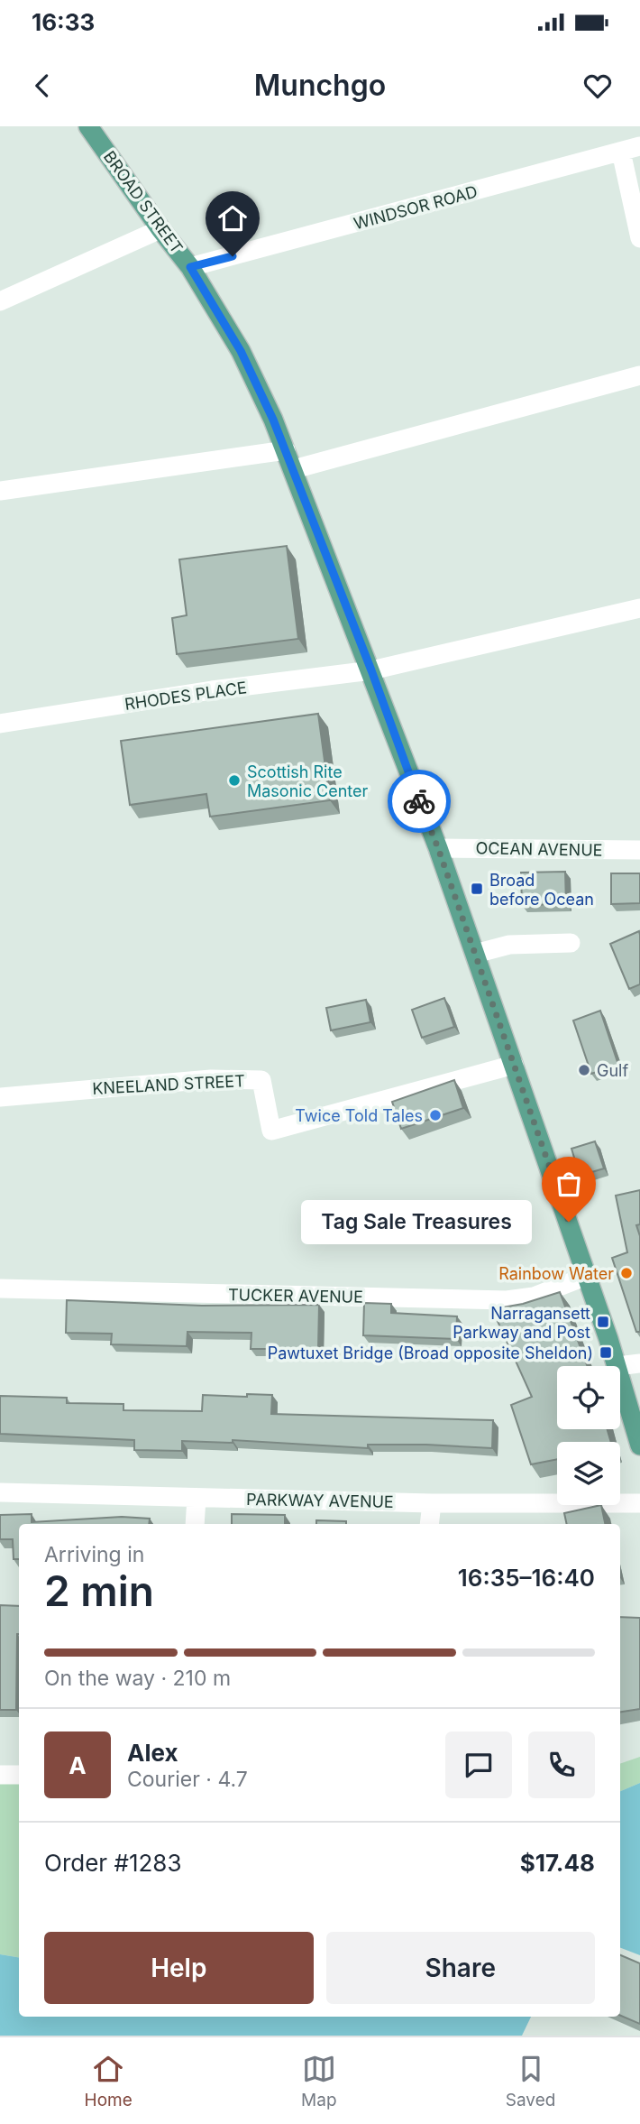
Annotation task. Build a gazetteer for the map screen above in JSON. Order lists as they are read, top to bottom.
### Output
{
  "streets": {
    "main road": ["BROAD STREET"],
    "street": [
      "WINDSOR ROAD",
      "RHODES PLACE",
      "OCEAN AVENUE",
      "KNEELAND STREET",
      "TUCKER AVENUE",
      "PARKWAY AVENUE"
    ]
  },
  "crossings": [
    ["BROAD STREET", "WINDSOR ROAD"],
    ["BROAD STREET", "RHODES PLACE"],
    ["BROAD STREET", "OCEAN AVENUE"],
    ["BROAD STREET", "KNEELAND STREET"],
    ["BROAD STREET", "TUCKER AVENUE"]
  ],
  "places": {
    "other": [
      "Scottish Rite Masonic Center",
      "Gulf",
      "Twice Told Tales",
      "Tag Sale Treasures",
      "Rainbow Water"
    ],
    "transit": ["Broad before Ocean", "Narragansett Parkway and Post", "Pawtuxet Bridge (Broad opposite Sheldon)"]
  },
  "page": {
    "status": "16:33",
    "header": "Munchgo",
    "bubble": "Tag Sale Treasures",
    "heading": ["2 min", "Arriving in", "16:35–16:40"],
    "panel": [
      "Alex",
      "Courier · 4.7",
      "Order #1283",
      "$17.48"
    ],
    "bar": "On the way · 210 m",
    "round": "A",
    "buttons": ["Help", "Share"],
    "tabs": ["Home", "Map", "Saved"]
  }
}
